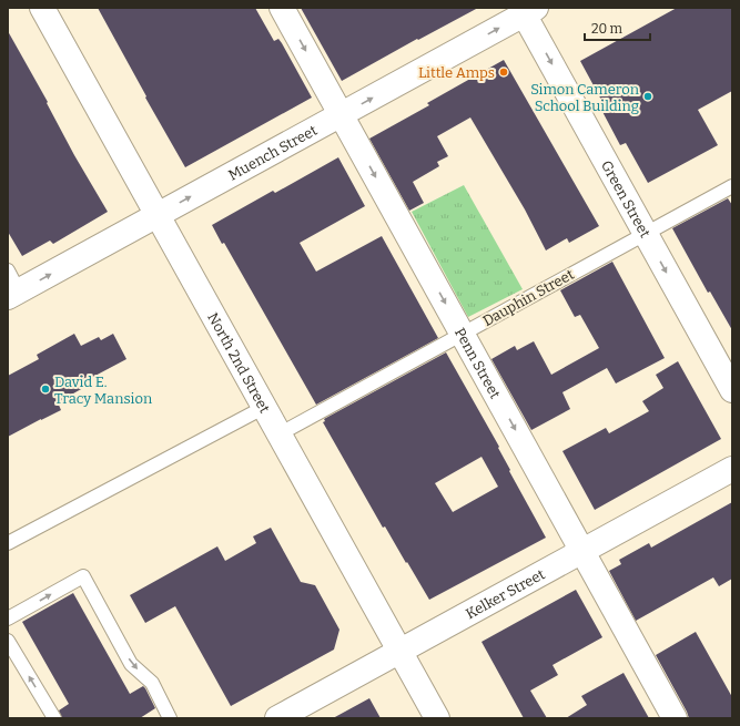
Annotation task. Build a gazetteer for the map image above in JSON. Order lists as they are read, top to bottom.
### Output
{
  "streets": {
    "street": [
      "Muench Street",
      "Green Street",
      "North 2nd Street",
      "Penn Street",
      "Kelker Street"
    ],
    "lane": ["Dauphin Street"]
  },
  "crossings": [
    ["Muench Street", "Green Street"],
    ["Muench Street", "North 2nd Street"],
    ["Muench Street", "Penn Street"],
    ["Green Street", "Dauphin Street"],
    ["Dauphin Street", "North 2nd Street"],
    ["Dauphin Street", "Penn Street"],
    ["North 2nd Street", "Kelker Street"],
    ["Penn Street", "Kelker Street"]
  ],
  "one_way": ["Muench Street", "Green Street", "Penn Street"],
  "places": ["Little Amps", "Simon Cameron School Building", "David E. Tracy Mansion"],
  "scale_bar": "20 m"
}
